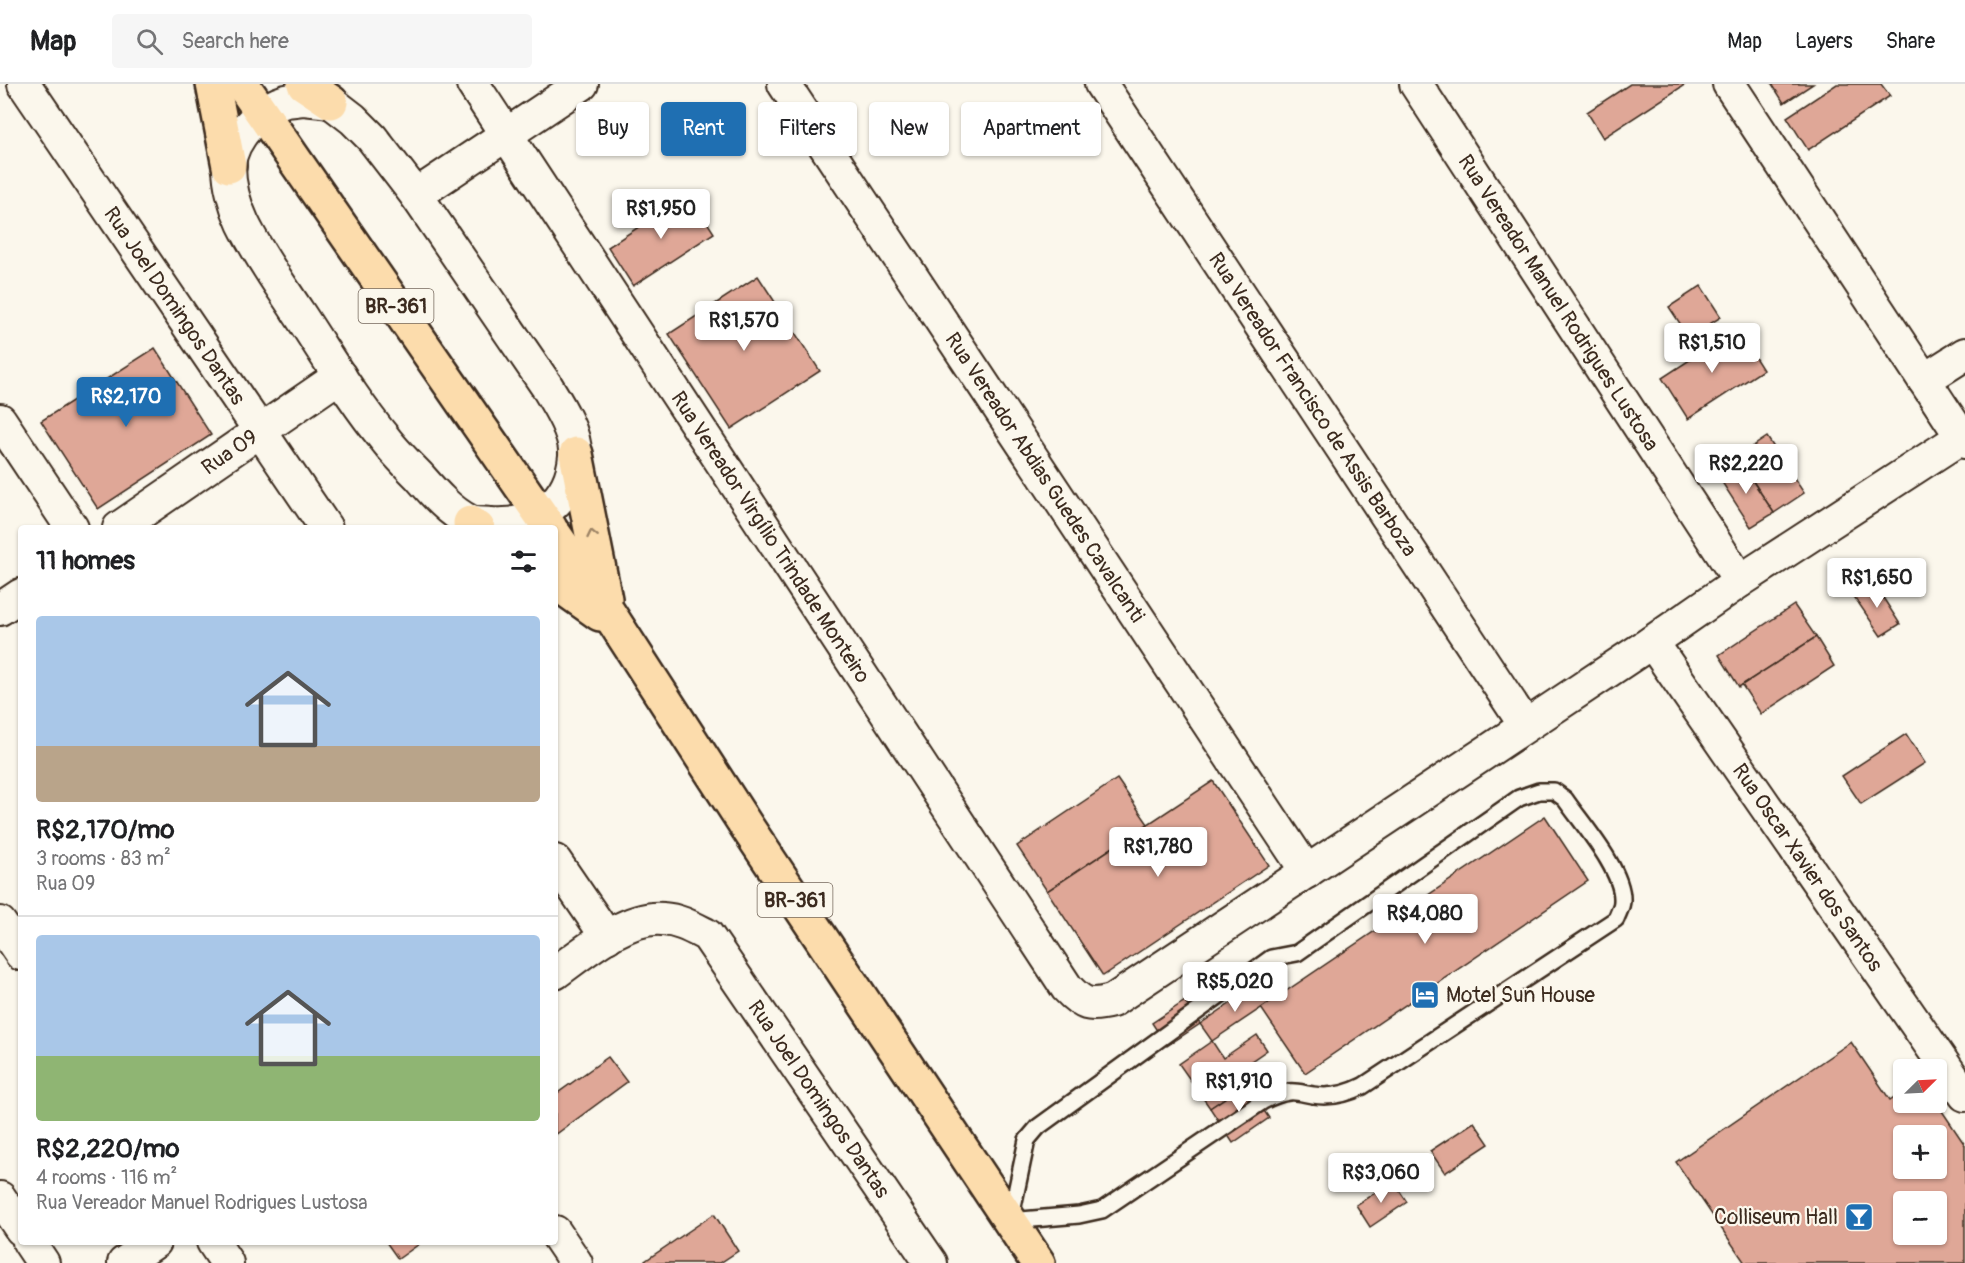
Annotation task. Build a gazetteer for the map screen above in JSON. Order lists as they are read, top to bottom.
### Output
{
  "streets": {
    "main road": ["BR-361"],
    "street": [
      "Rua Vereador Manuel Rodrigues Lustosa",
      "Rua Joel Domingos Dantas",
      "Rua Vereador Francisco de Assis Barboza",
      "Rua 09",
      "Rua Vereador Abdias Guedes Cavalcanti",
      "Rua Vereador Virgílio Trindade Monteiro",
      "Rua Oscar Xavier dos Santos"
    ]
  },
  "crossings": [
    ["Rua Joel Domingos Dantas", "Rua 09"],
    ["Rua Vereador Abdias Guedes Cavalcanti", "Rua Vereador Virgílio Trindade Monteiro"]
  ],
  "places": {
    "hotel": ["Motel Sun House"],
    "bar": ["Colliseum Hall"]
  },
  "north": "top right",
  "page": {
    "header": "Map",
    "search": "Search here",
    "nav": ["Map", "Layers", "Share"],
    "chip": [
      "Buy",
      "Rent",
      "Filters",
      "New",
      "Apartment"
    ],
    "price": [
      "R$1,950",
      "R$1,570",
      "R$1,510",
      "R$2,170",
      "R$2,220",
      "R$1,650",
      "R$1,780",
      "R$4,080",
      "R$5,020",
      "R$1,910",
      "R$3,060"
    ],
    "heading": "11 homes",
    "list": [
      {
        "name": "R$2,170/mo",
        "note": "3 rooms · 83 m² · Rua 09"
      },
      {
        "name": "R$2,220/mo",
        "note": "4 rooms · 116 m² · Rua Vereador Manuel Rodrigues Lustosa"
      }
    ],
    "map_buttons": ["+", "−"]
  }
}
